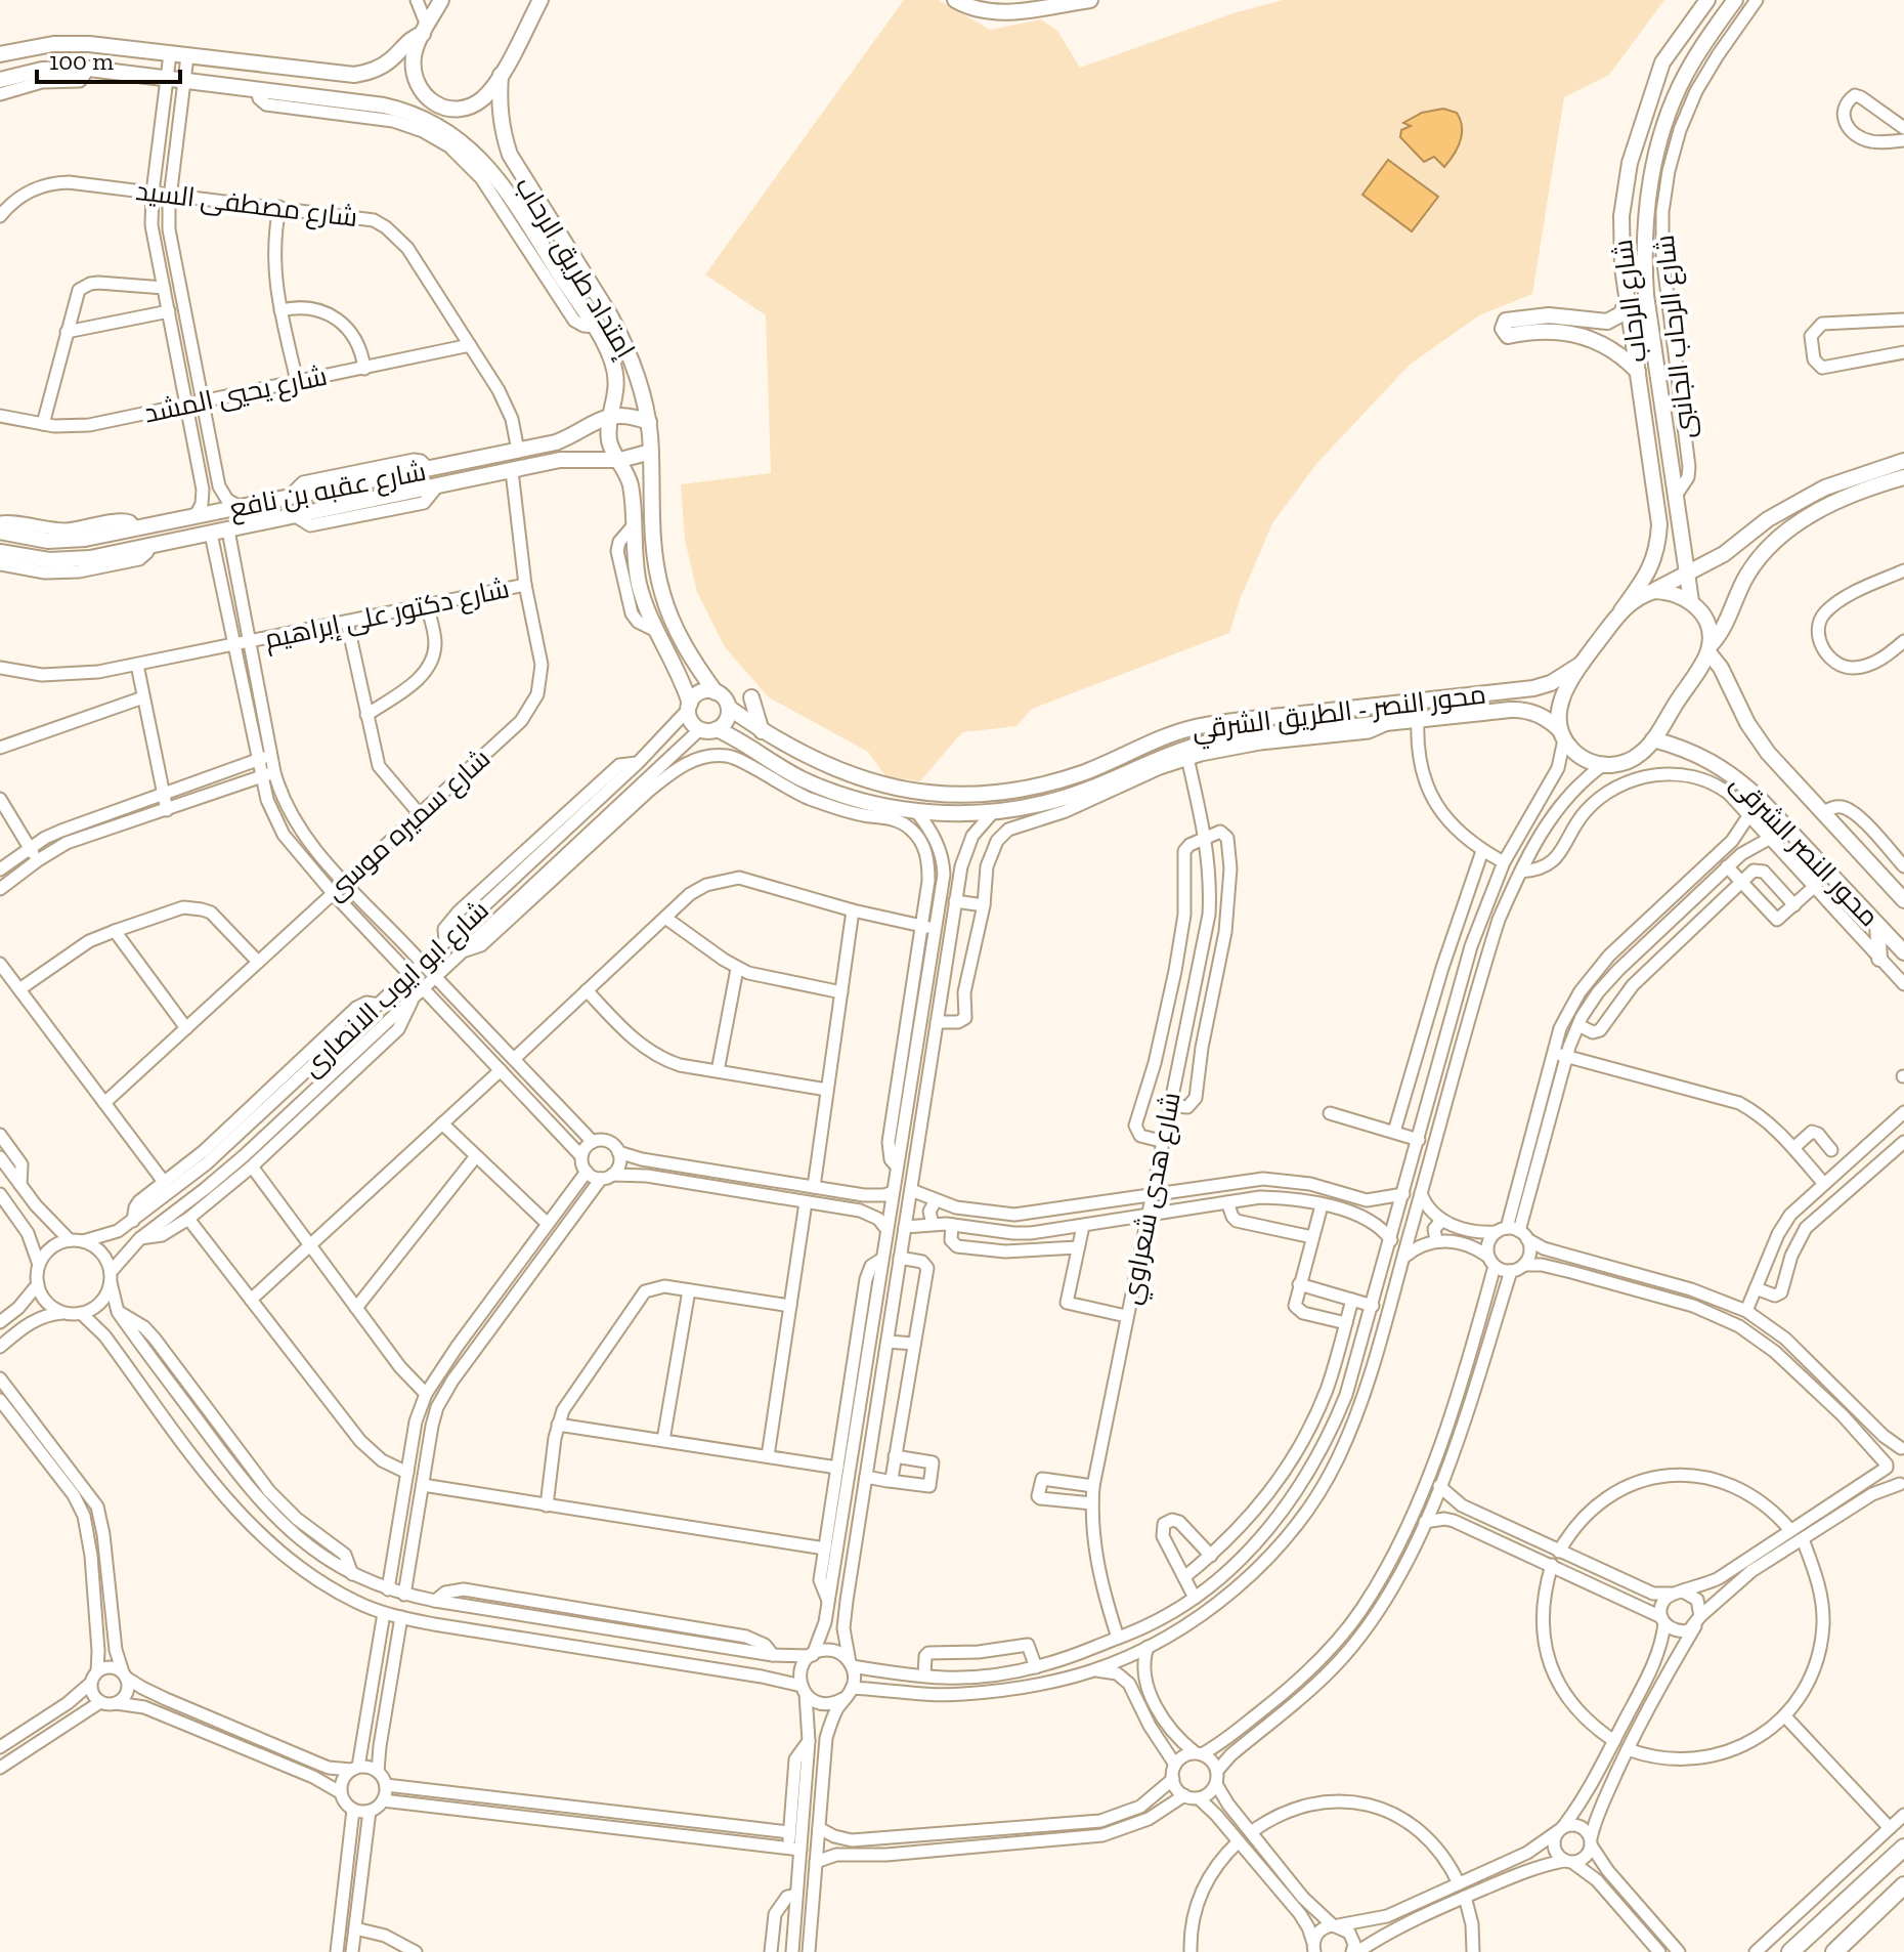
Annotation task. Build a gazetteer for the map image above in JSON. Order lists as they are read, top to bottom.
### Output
{
  "streets": {
    "street": [
      "شارع مصطفى السيد",
      "إمتداد طريق الرحاب",
      "شارع الرحاب",
      "شارع الرحاب الجانبى",
      "شارع يحيي المشد",
      "شارع عقبه بن نافع",
      "شارع دكتور على إبراهيم",
      "محور النصر - الطريق الشرقي",
      "شارع سميره موسى",
      "محور النصر الشرقى",
      "شارع ابو ايوب الانصارى",
      "شارع هدى شعراوي"
    ]
  },
  "crossings": [
    ["شارع مصطفى السيد", "شارع يحيي المشد"],
    ["شارع مصطفى السيد", "شارع عقبه بن نافع"],
    ["إمتداد طريق الرحاب", "شارع عقبه بن نافع"],
    ["إمتداد طريق الرحاب", "محور النصر - الطريق الشرقي"],
    ["إمتداد طريق الرحاب", "شارع ابو ايوب الانصارى"],
    ["شارع الرحاب", "شارع الرحاب الجانبى"],
    ["شارع الرحاب", "محور النصر - الطريق الشرقي"],
    ["شارع الرحاب", "محور النصر الشرقى"],
    ["شارع عقبه بن نافع", "شارع سميره موسى"],
    ["شارع دكتور على إبراهيم", "شارع سميره موسى"],
    ["محور النصر - الطريق الشرقي", "شارع ابو ايوب الانصارى"]
  ],
  "scale_bar": "100 m"
}
